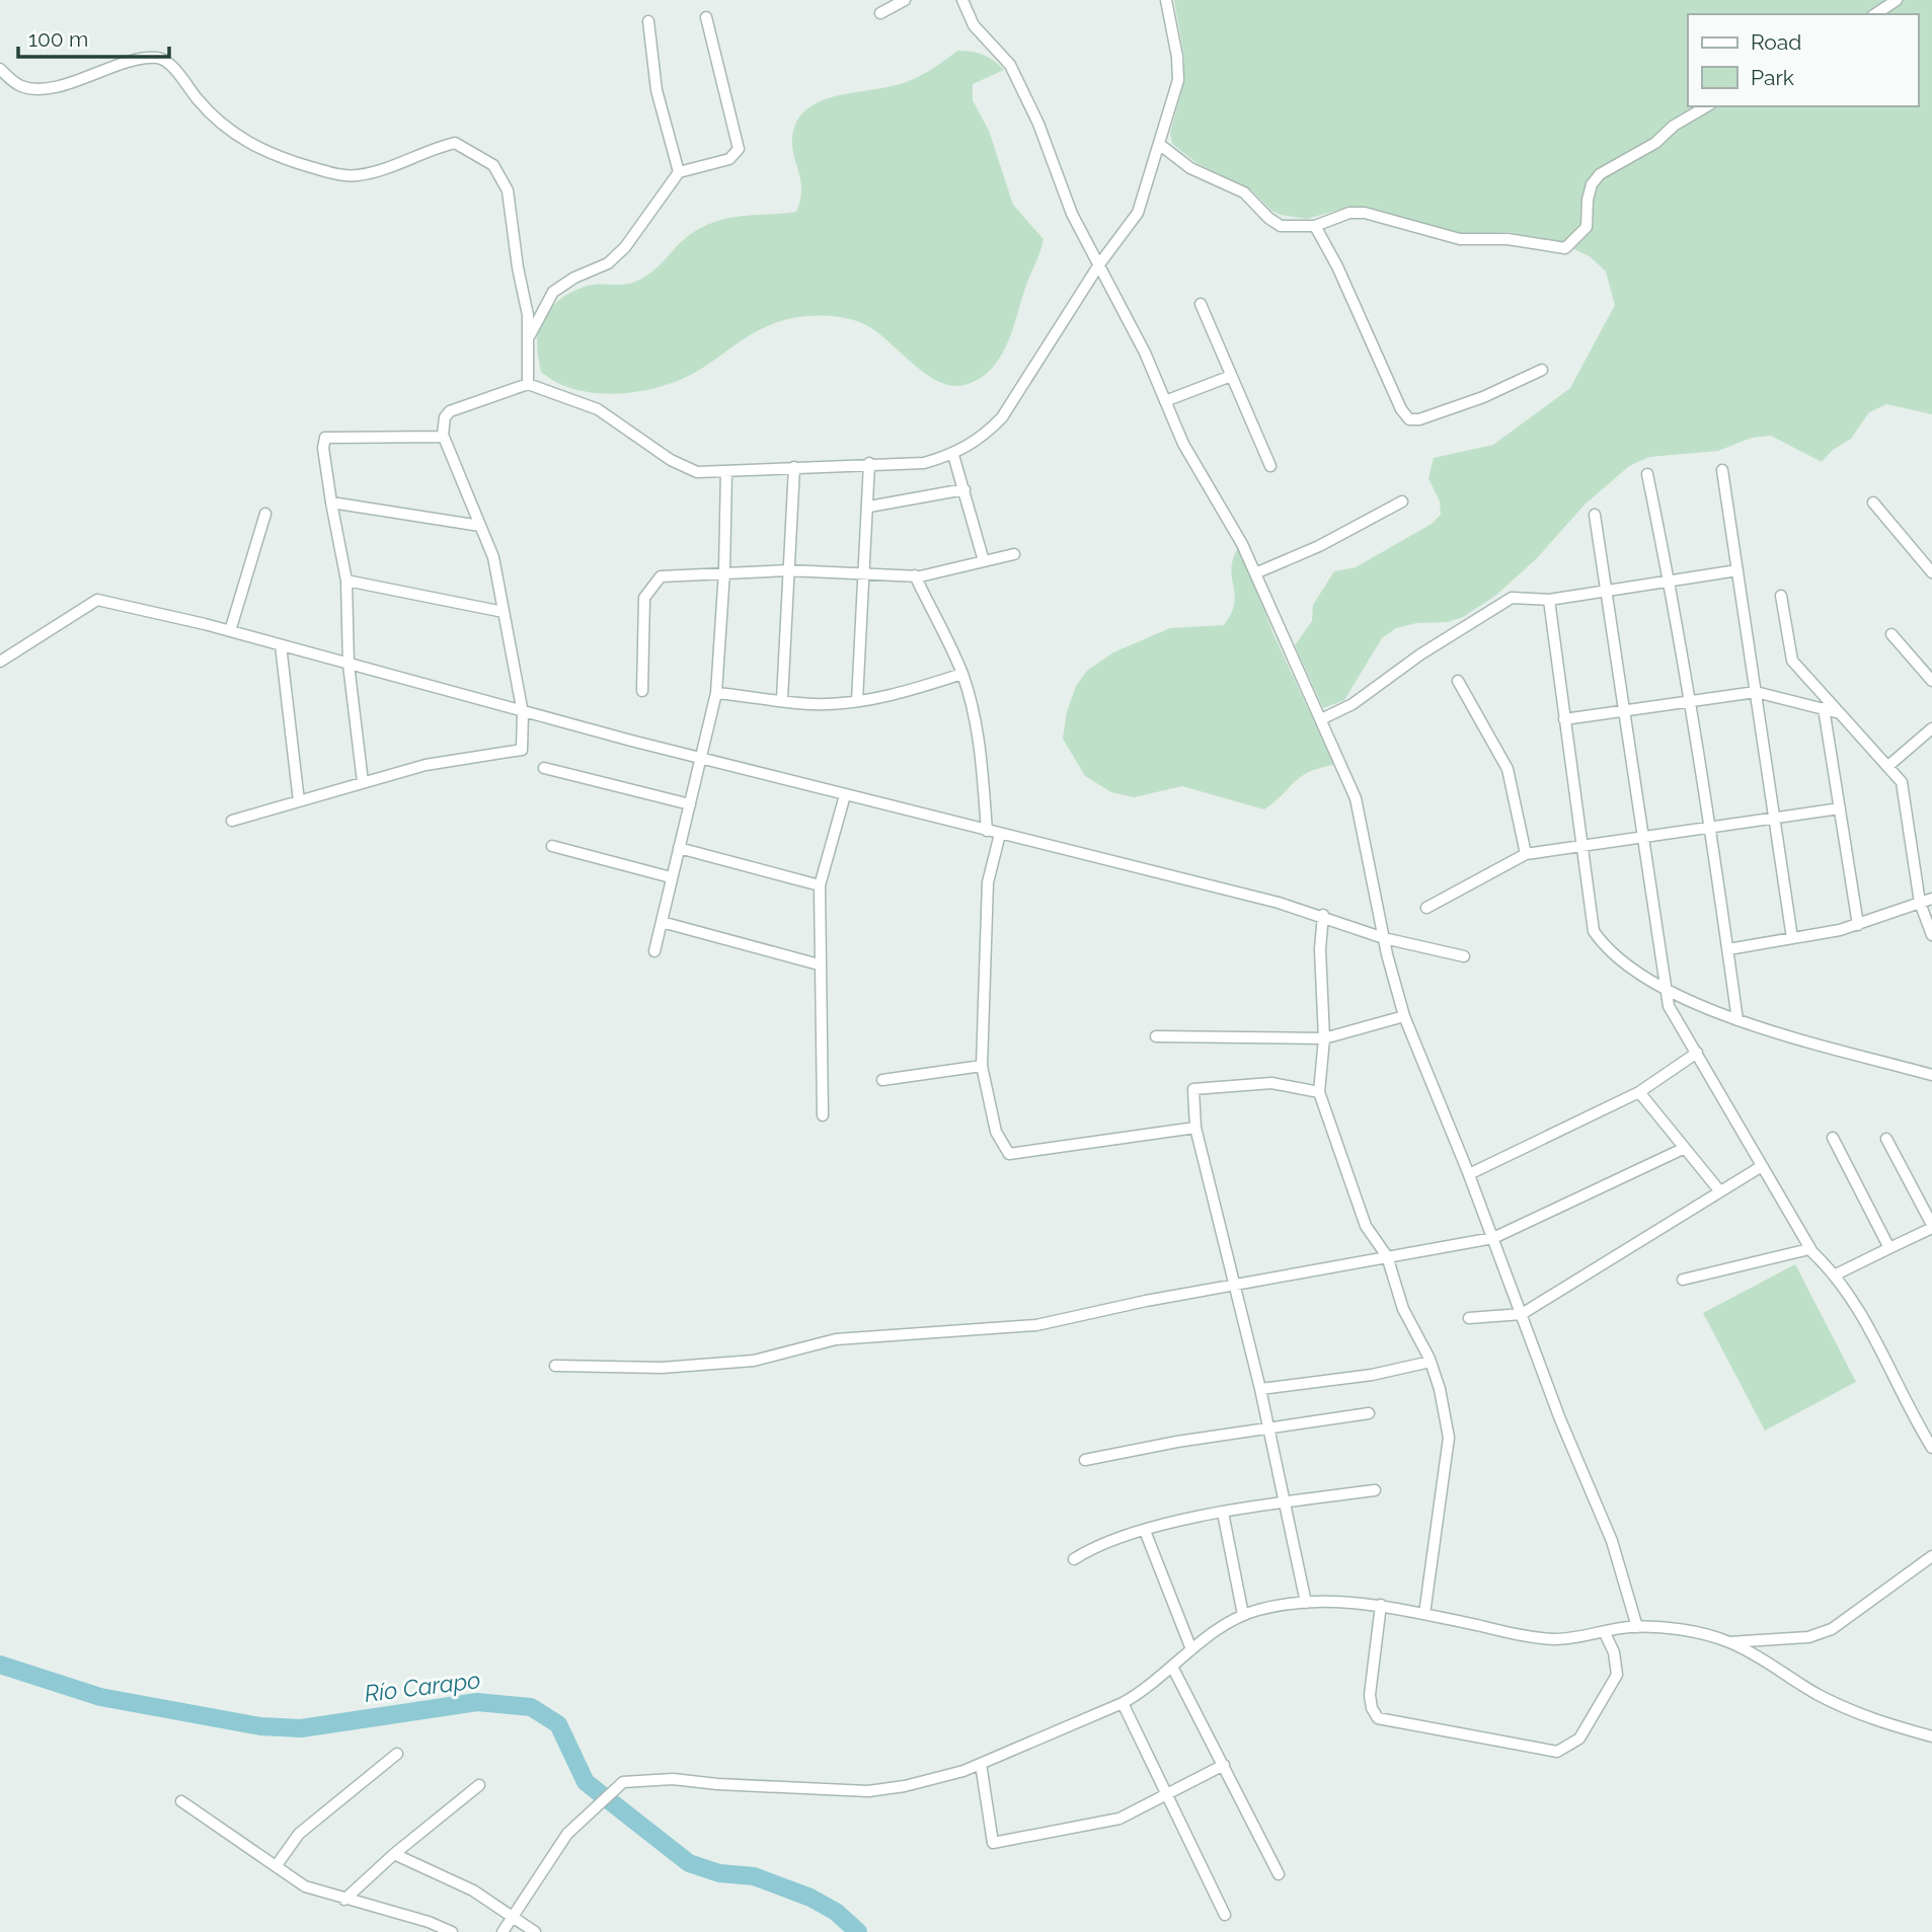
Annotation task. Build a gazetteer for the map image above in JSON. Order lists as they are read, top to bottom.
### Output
{
  "water": ["Río Carapo"],
  "legend": ["Road", "Park"],
  "scale_bar": "100 m"
}
